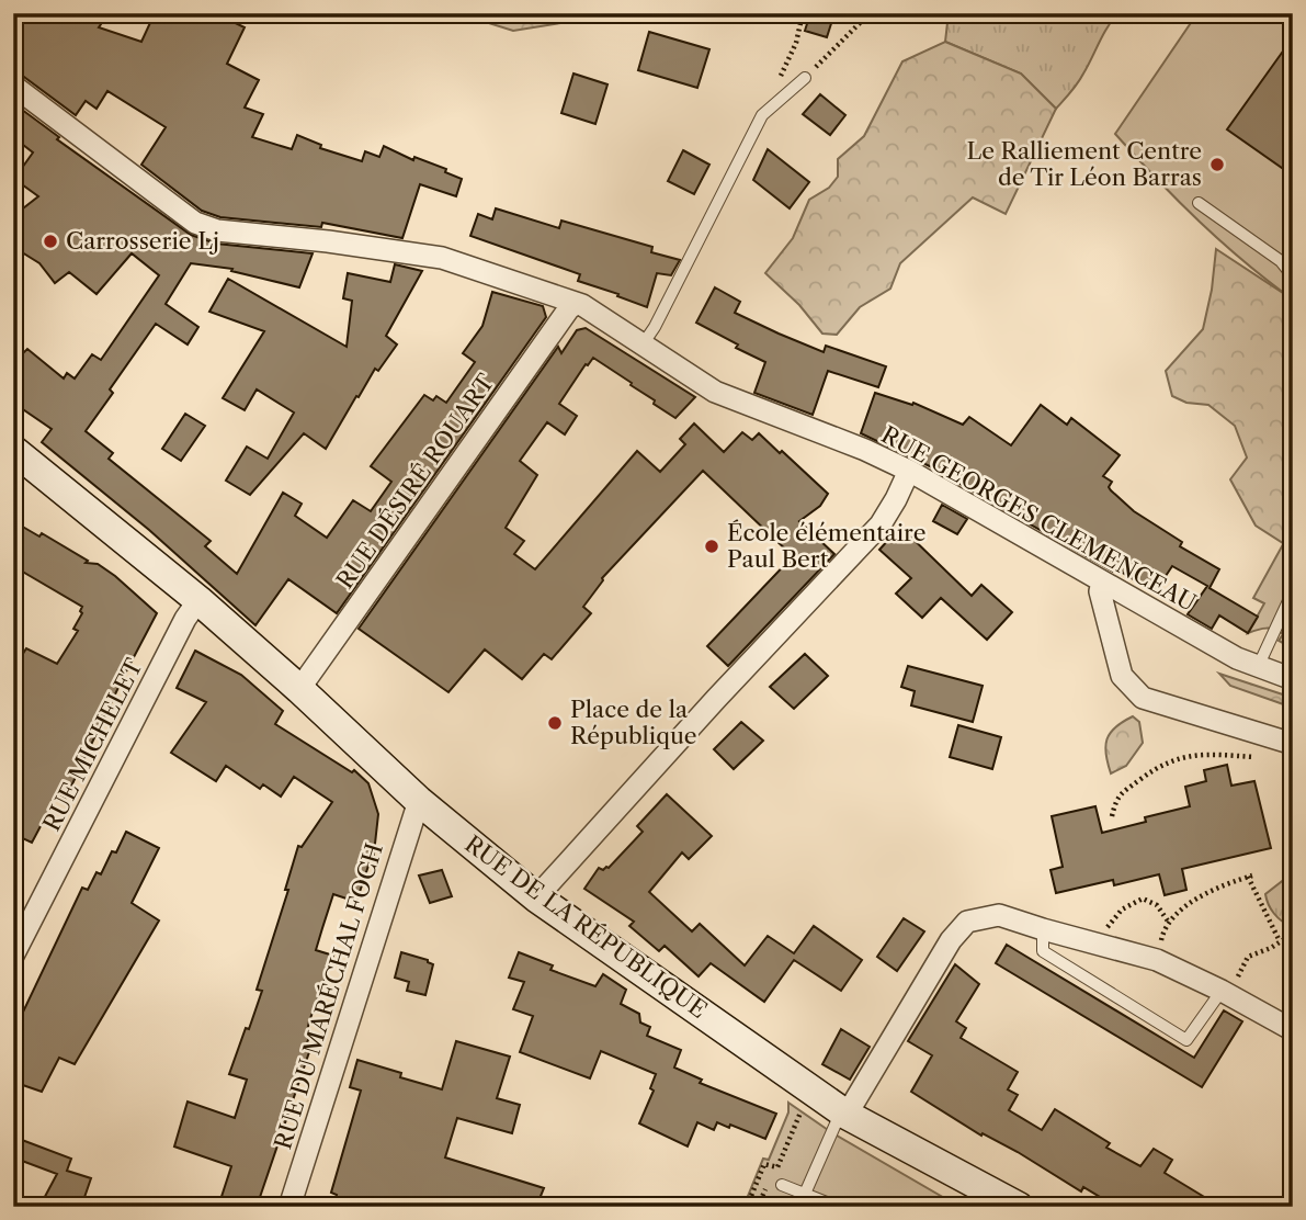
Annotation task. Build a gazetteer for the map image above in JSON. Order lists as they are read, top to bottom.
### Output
{
  "streets": {
    "street": [
      "RUE DÉSIRÉ ROUART",
      "RUE GEORGES CLEMENCEAU",
      "RUE MICHELET",
      "RUE DE LA RÉPUBLIQUE",
      "RUE DU MARÉCHAL FOCH"
    ]
  },
  "crossings": [
    ["RUE DÉSIRÉ ROUART", "RUE GEORGES CLEMENCEAU"],
    ["RUE DÉSIRÉ ROUART", "RUE DE LA RÉPUBLIQUE"],
    ["RUE MICHELET", "RUE DE LA RÉPUBLIQUE"],
    ["RUE DE LA RÉPUBLIQUE", "RUE DU MARÉCHAL FOCH"]
  ],
  "places": [
    "Le Ralliement Centre de Tir Léon Barras",
    "Carrosserie Lj",
    "École élémentaire Paul Bert",
    "Place de la République"
  ]
}
